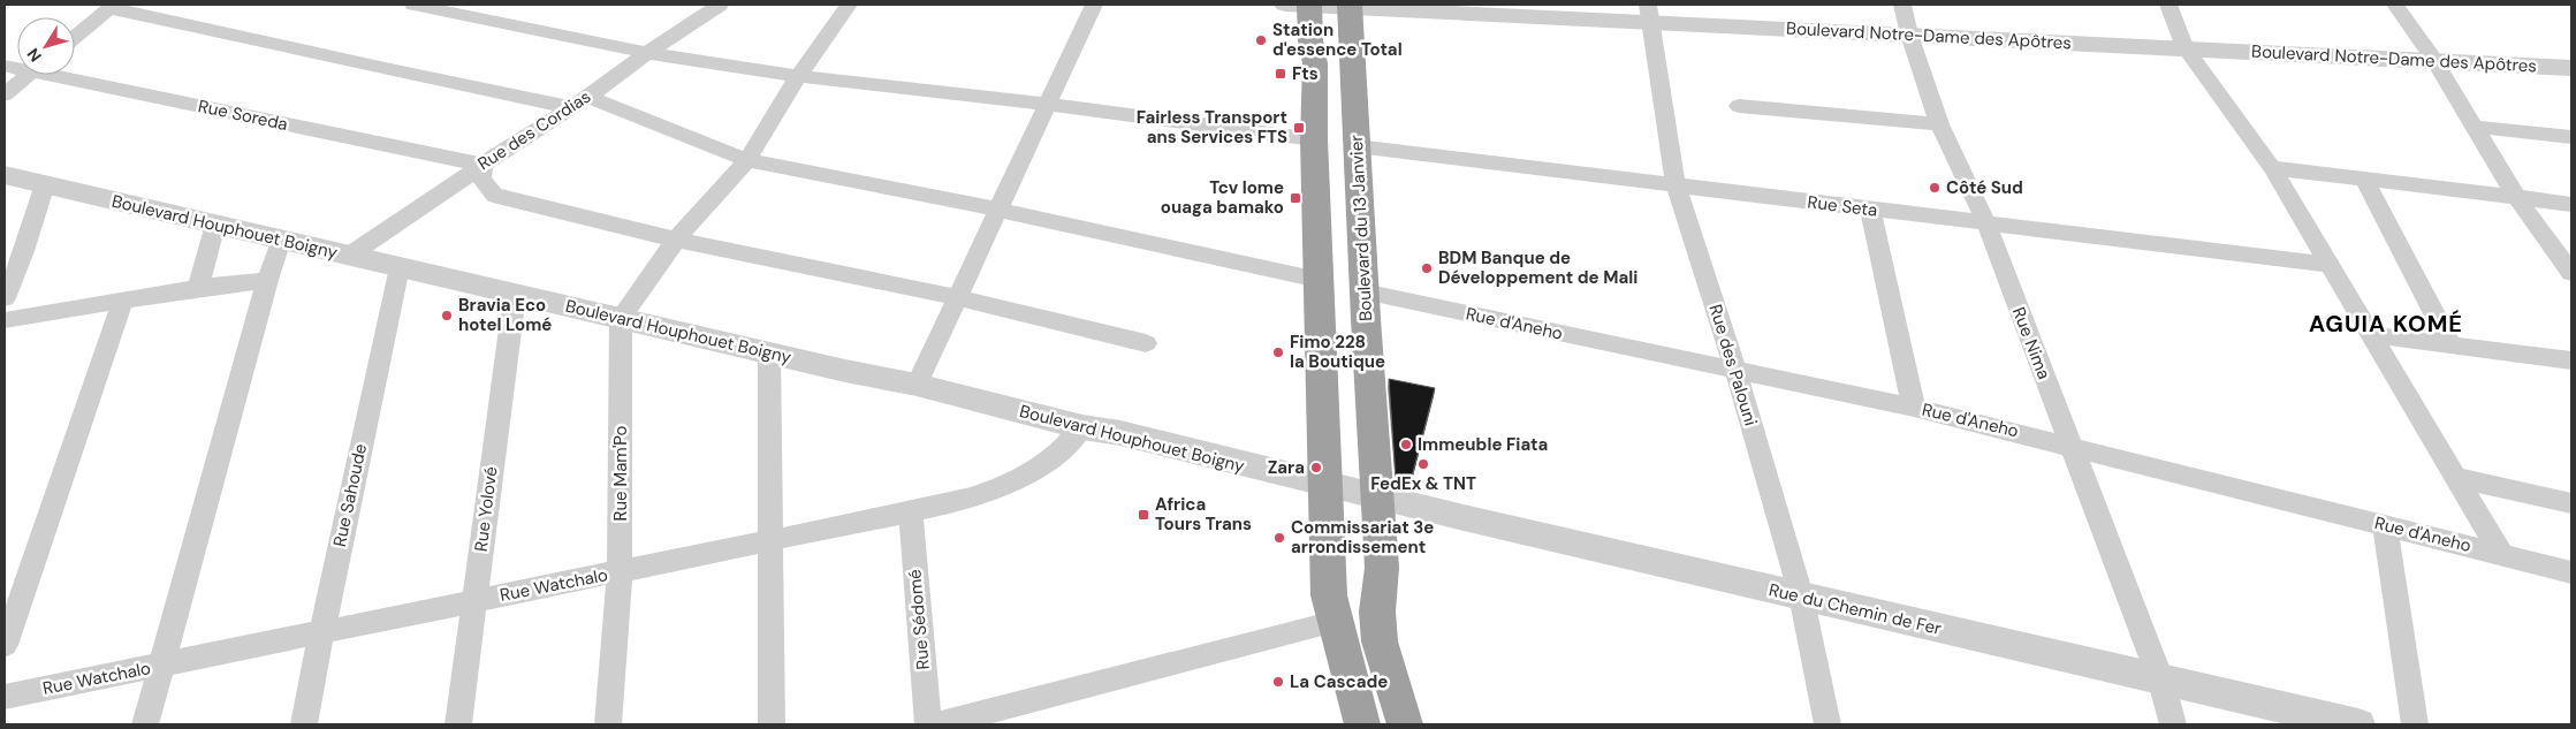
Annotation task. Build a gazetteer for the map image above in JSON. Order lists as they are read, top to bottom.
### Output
{
  "streets": {
    "highway": ["Boulevard du 13 Janvier"],
    "street": [
      "Boulevard Notre-Dame des Apôtres",
      "Rue Soreda",
      "Rue des Cordias",
      "Rue Seta",
      "Boulevard Houphouet Boigny",
      "Rue d'Aneho",
      "Rue Nima",
      "Rue des Palouni",
      "Rue Mam'Po",
      "Rue Sahoude",
      "Rue Yolové",
      "Rue Watchalo",
      "Rue du Chemin de Fer",
      "Rue Sédomé"
    ]
  },
  "crossings": [
    ["Boulevard Notre-Dame des Apôtres", "Boulevard du 13 Janvier"],
    ["Boulevard Notre-Dame des Apôtres", "Rue Nima"],
    ["Boulevard Notre-Dame des Apôtres", "Rue des Palouni"],
    ["Rue Soreda", "Rue des Cordias"],
    ["Rue des Cordias", "Boulevard Houphouet Boigny"],
    ["Rue Seta", "Boulevard du 13 Janvier"],
    ["Rue Seta", "Rue Nima"],
    ["Rue Seta", "Rue des Palouni"],
    ["Boulevard Houphouet Boigny", "Boulevard du 13 Janvier"],
    ["Boulevard Houphouet Boigny", "Rue Mam'Po"],
    ["Boulevard Houphouet Boigny", "Rue Sahoude"],
    ["Boulevard Houphouet Boigny", "Rue Yolové"],
    ["Boulevard Houphouet Boigny", "Rue Watchalo"],
    ["Boulevard Houphouet Boigny", "Rue du Chemin de Fer"],
    ["Boulevard du 13 Janvier", "Rue d'Aneho"],
    ["Boulevard du 13 Janvier", "Rue du Chemin de Fer"],
    ["Rue d'Aneho", "Rue Nima"],
    ["Rue d'Aneho", "Rue des Palouni"],
    ["Rue Nima", "Rue du Chemin de Fer"],
    ["Rue des Palouni", "Rue du Chemin de Fer"],
    ["Rue Mam'Po", "Rue Watchalo"],
    ["Rue Sahoude", "Rue Watchalo"],
    ["Rue Yolové", "Rue Watchalo"],
    ["Rue Watchalo", "Rue Sédomé"]
  ],
  "districts": ["AGUIA KOMÉ"],
  "places": {
    "other": [
      "Station d'essence Total",
      "Côté Sud",
      "BDM Banque de Développement de Mali",
      "Bravia Eco hotel Lomé",
      "Fimo 228 la Boutique",
      "Immeuble Fiata",
      "FedEx & TNT",
      "Zara",
      "Commissariat 3e arrondissement",
      "La Cascade"
    ],
    "transit": [
      "Fts",
      "Fairless Transport ans Services FTS",
      "Tcv lome ouaga bamako",
      "Africa Tours Trans"
    ]
  },
  "north": "bottom left"
}
